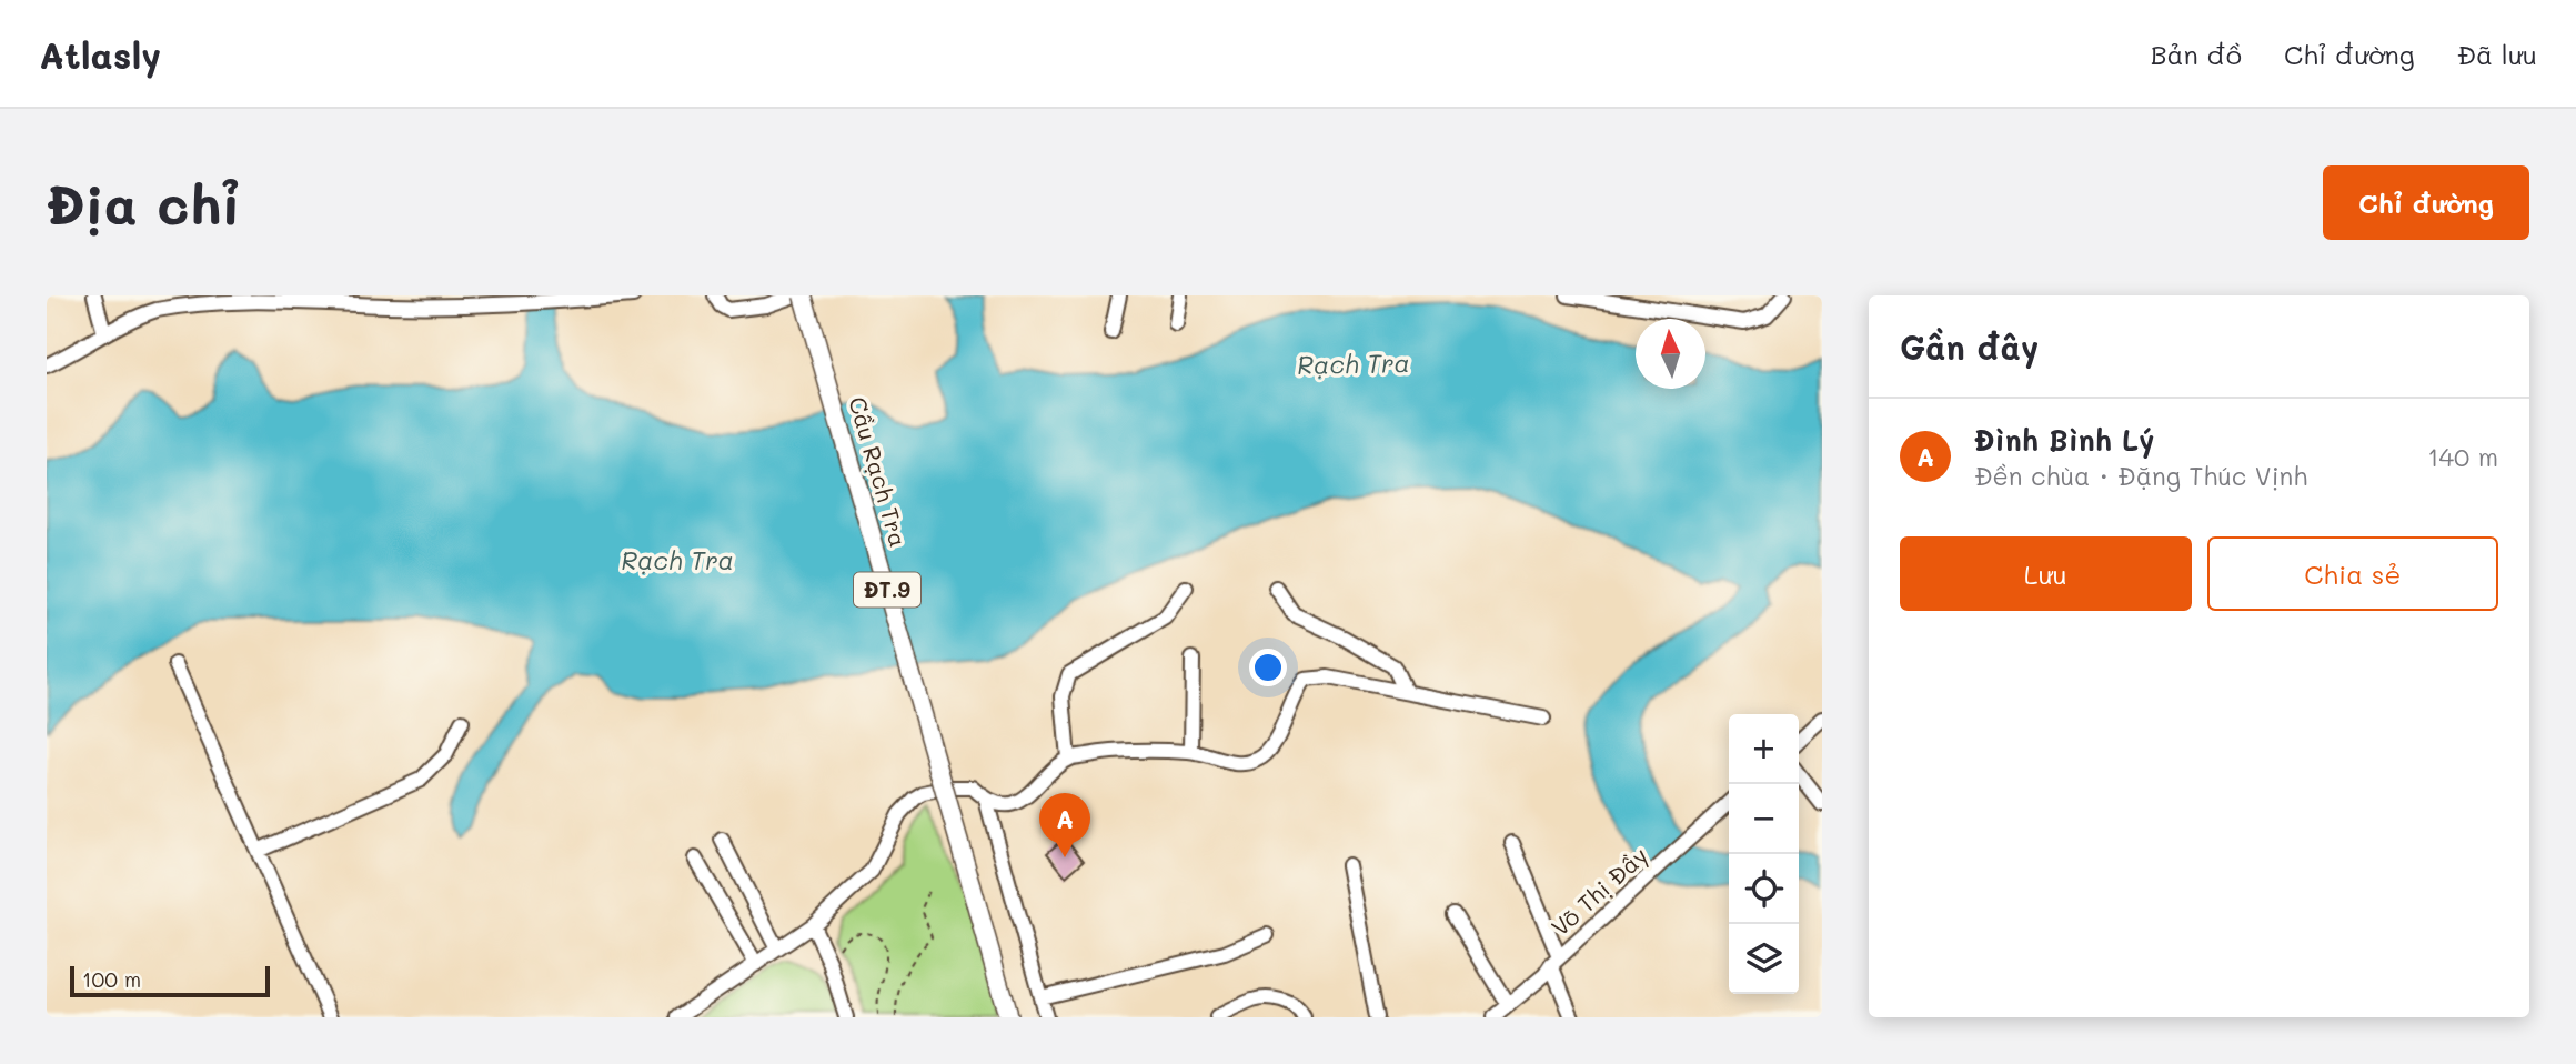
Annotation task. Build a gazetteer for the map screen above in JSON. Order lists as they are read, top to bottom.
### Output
{
  "streets": {
    "main road": ["Cầu Rạch Tra", "ĐT.9"],
    "street": ["Võ Thị Đầy"]
  },
  "water": ["Rạch Tra"],
  "scale_bar": "100 m",
  "north": "top",
  "page": {
    "header": "Atlasly",
    "nav": ["Bản đồ", "Chỉ đường", "Đã lưu"],
    "buttons": [
      "Chỉ đường",
      ["Lưu", "Chia sẻ"]
    ],
    "title": "Địa chỉ",
    "heading": "Gần đây",
    "list": [
      {
        "mark": "A",
        "name": "Đình Bình Lý",
        "note": "Đền chùa · Đặng Thúc Vịnh",
        "value": "140 m"
      }
    ],
    "map_buttons": ["+", "−"],
    "pins": "A",
    "scale": "100 m"
  }
}
